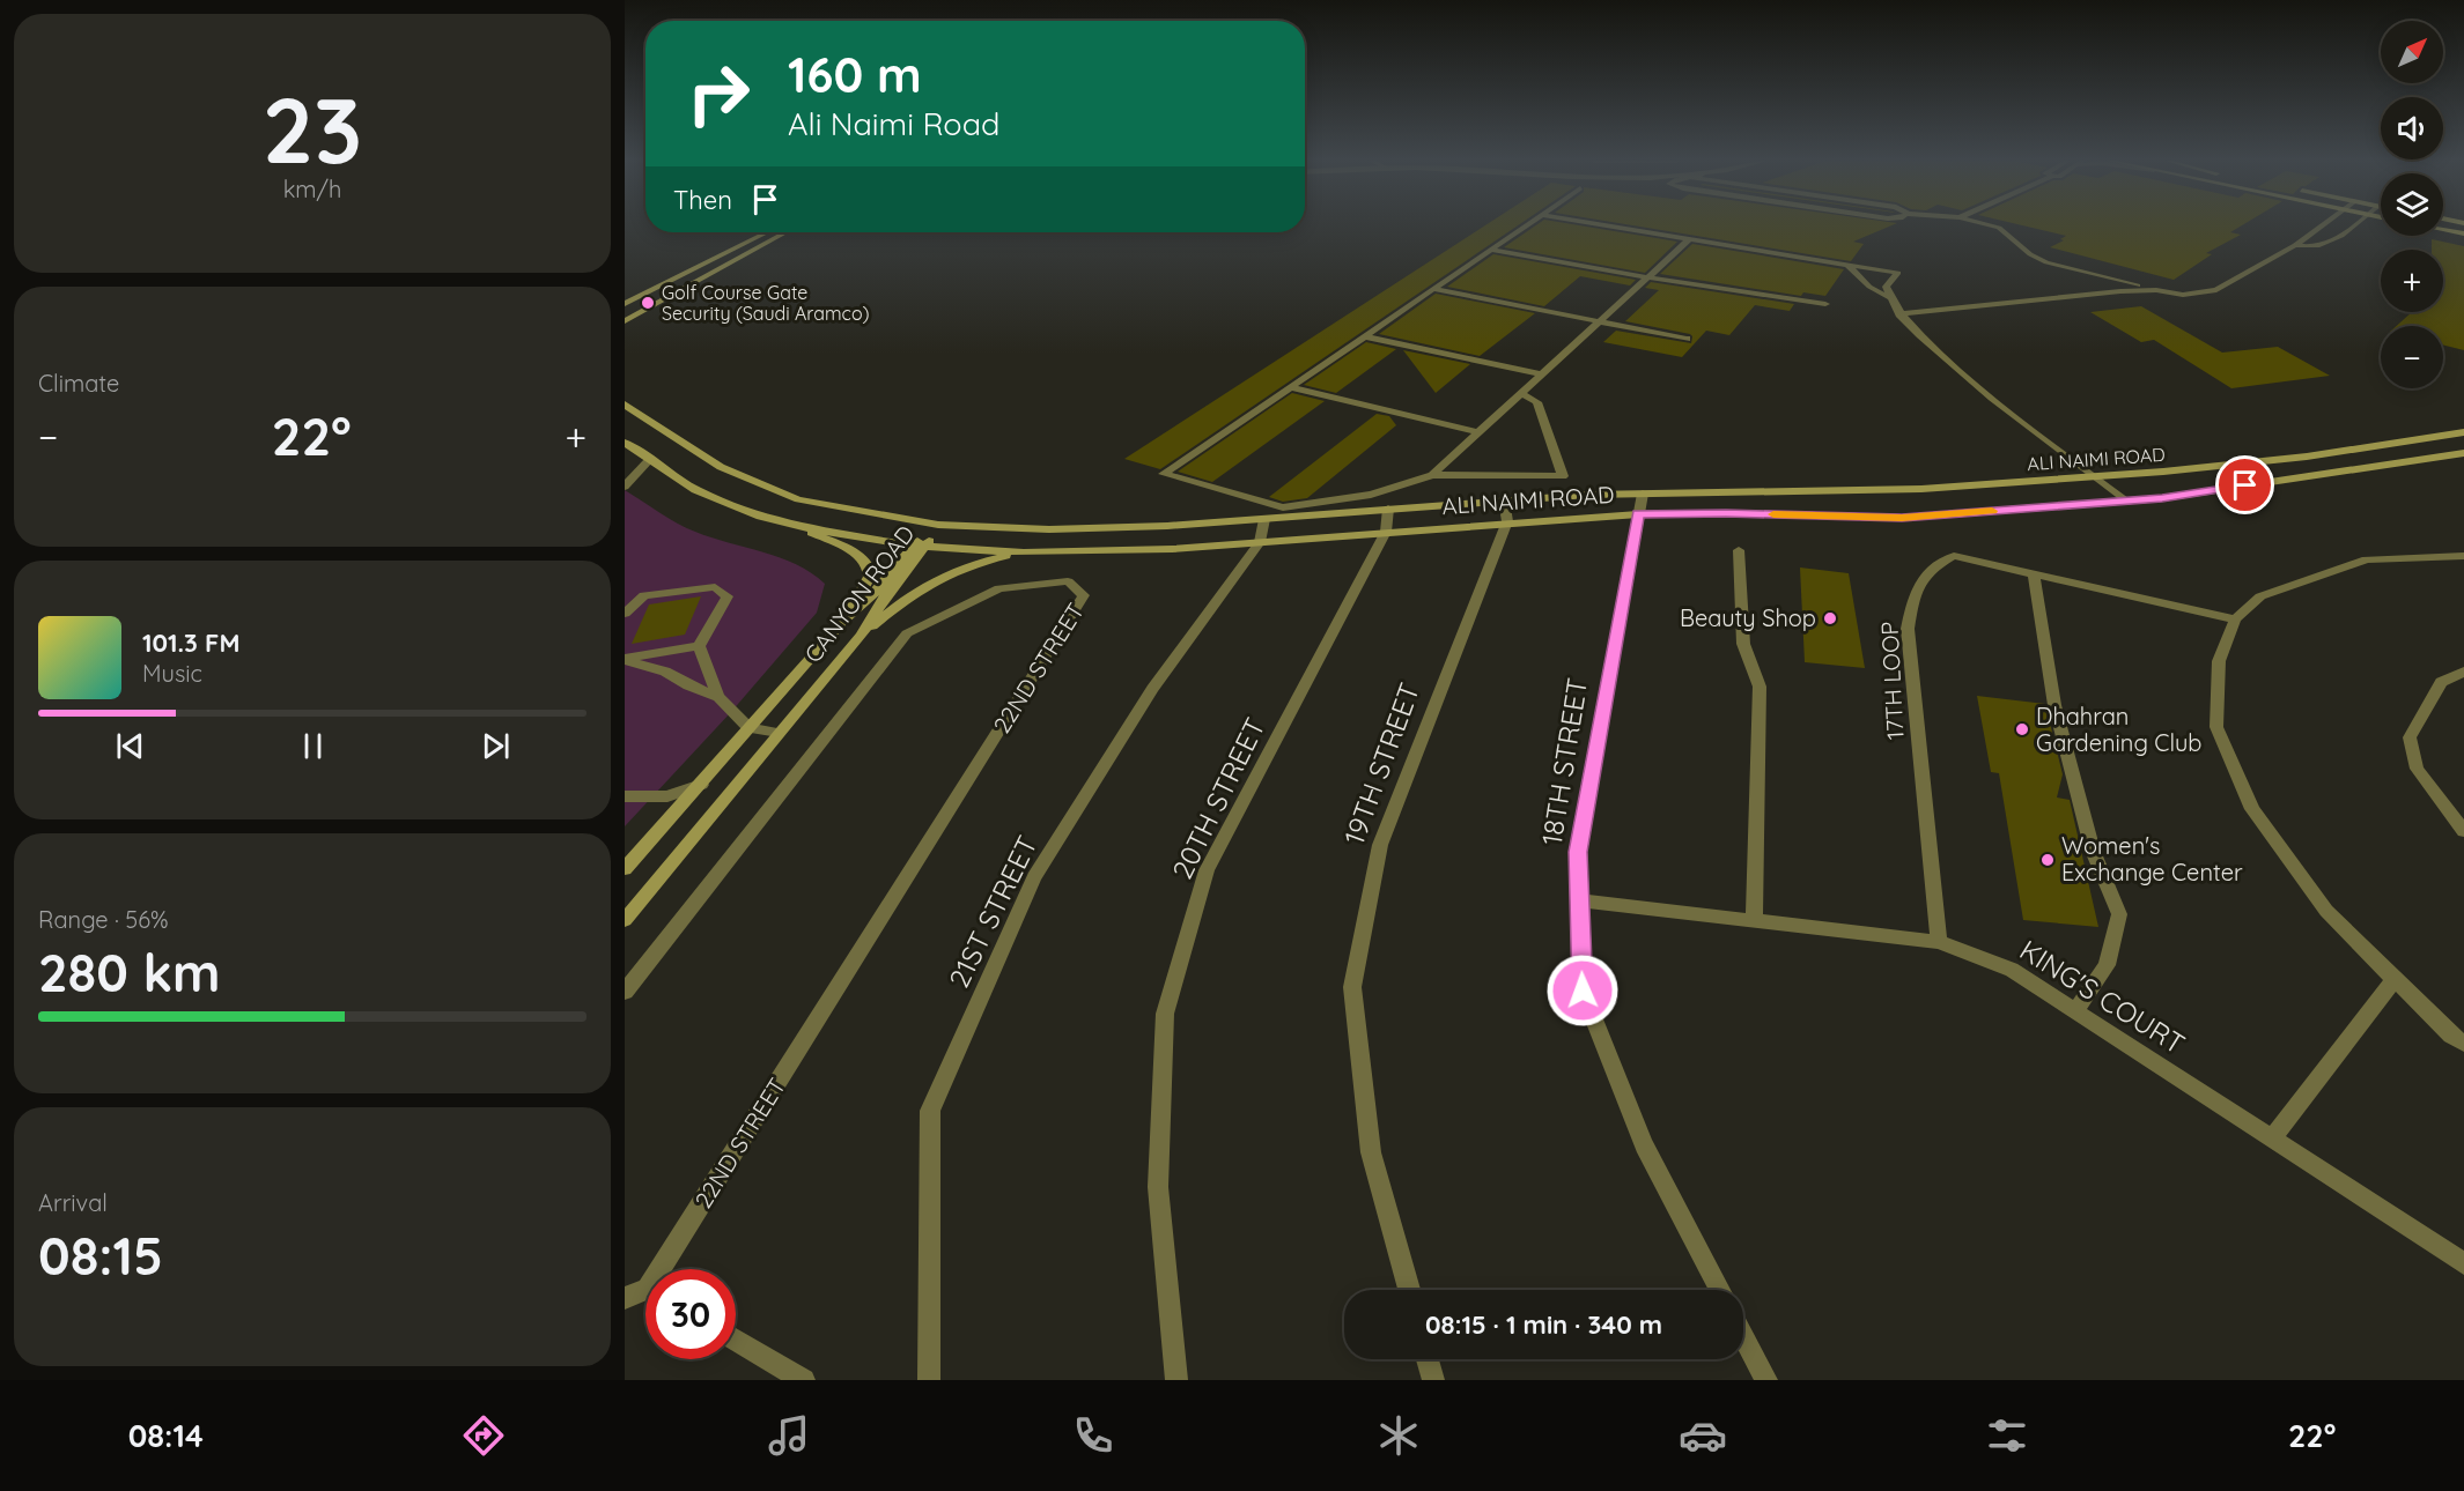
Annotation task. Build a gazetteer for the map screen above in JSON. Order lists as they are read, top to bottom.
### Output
{
  "streets": {
    "main road": ["ALI NAIMI ROAD", "CANYON ROAD"],
    "street": [
      "22ND STREET",
      "17TH LOOP",
      "18TH STREET",
      "19TH STREET",
      "20TH STREET",
      "21ST STREET",
      "KING'S COURT"
    ]
  },
  "crossings": [
    ["ALI NAIMI ROAD", "CANYON ROAD"],
    ["ALI NAIMI ROAD", "18TH STREET"],
    ["ALI NAIMI ROAD", "19TH STREET"],
    ["ALI NAIMI ROAD", "20TH STREET"],
    ["ALI NAIMI ROAD", "21ST STREET"],
    ["17TH LOOP", "KING'S COURT"],
    ["18TH STREET", "KING'S COURT"]
  ],
  "places": [
    "Golf Course Gate Security (Saudi Aramco)",
    "Beauty Shop",
    "Dhahran Gardening Club",
    "Women's Exchange Center"
  ],
  "north": "top right",
  "page": {
    "tile": [
      ["23", "km/h"],
      "Climate",
      ["Range · 56%", "280 km"],
      ["Arrival", "08:15"]
    ],
    "map_buttons": ["+", "−"],
    "turn": ["160 m", "Ali Naimi Road"],
    "then": "Then",
    "heat": ["−", "22°", "+"],
    "song": ["101.3 FM", "Music"],
    "limit": "30",
    "trip": "08:15 · 1 min · 340 m",
    "tabs": ["08:14", "22°"]
  }
}
